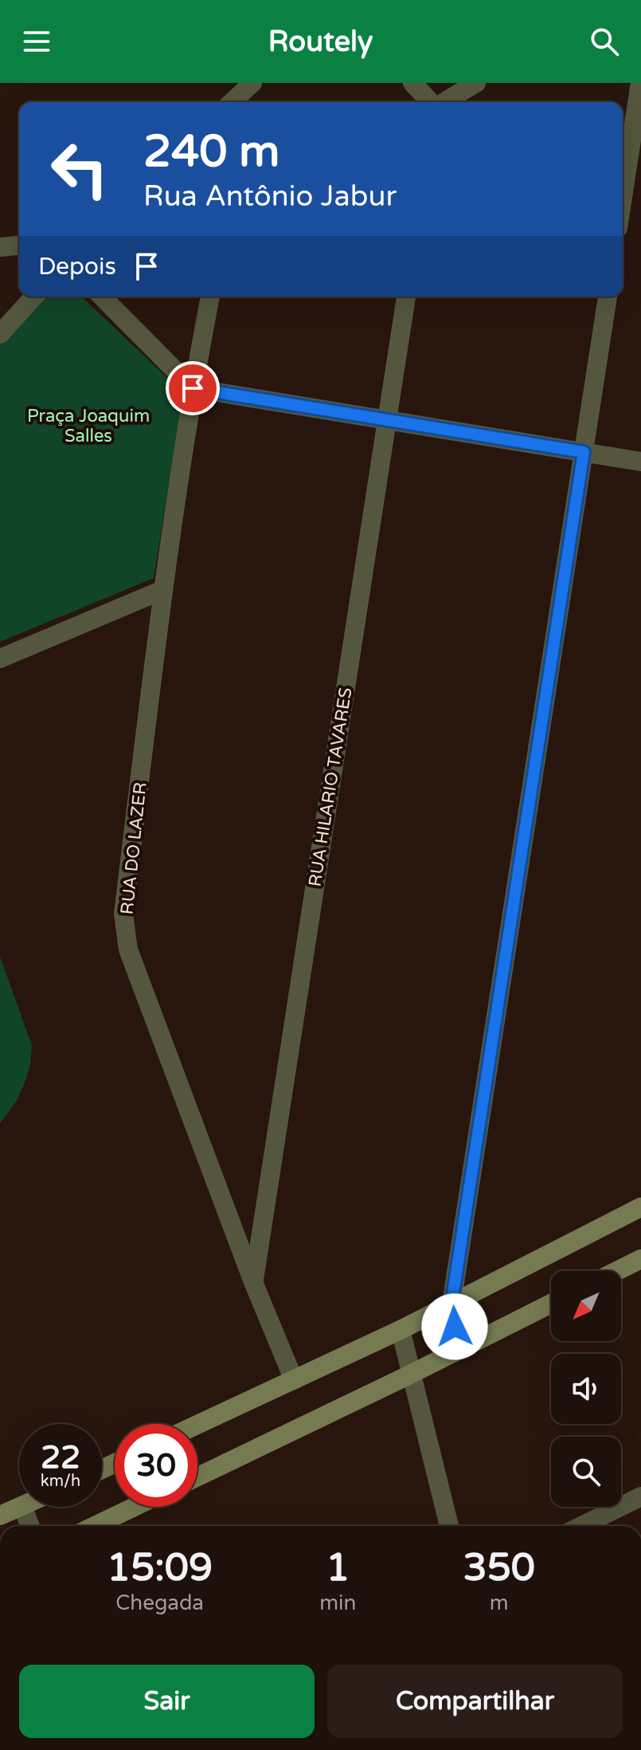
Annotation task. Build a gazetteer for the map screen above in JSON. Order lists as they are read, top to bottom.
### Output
{
  "streets": {
    "street": ["RUA HILARIO TAVARES", "RUA DO LAZER"]
  },
  "crossings": [
    ["RUA HILARIO TAVARES", "RUA DO LAZER"]
  ],
  "parks": ["Praça Joaquim Salles"],
  "north": "bottom left",
  "page": {
    "header": "Routely",
    "turn": ["240 m", "Rua Antônio Jabur"],
    "then": "Depois",
    "speed": "22 km/h",
    "limit": "30",
    "eta": [
      "15:09",
      "Chegada",
      "1",
      "min",
      "350",
      "m"
    ],
    "buttons": ["Sair", "Compartilhar"]
  }
}
